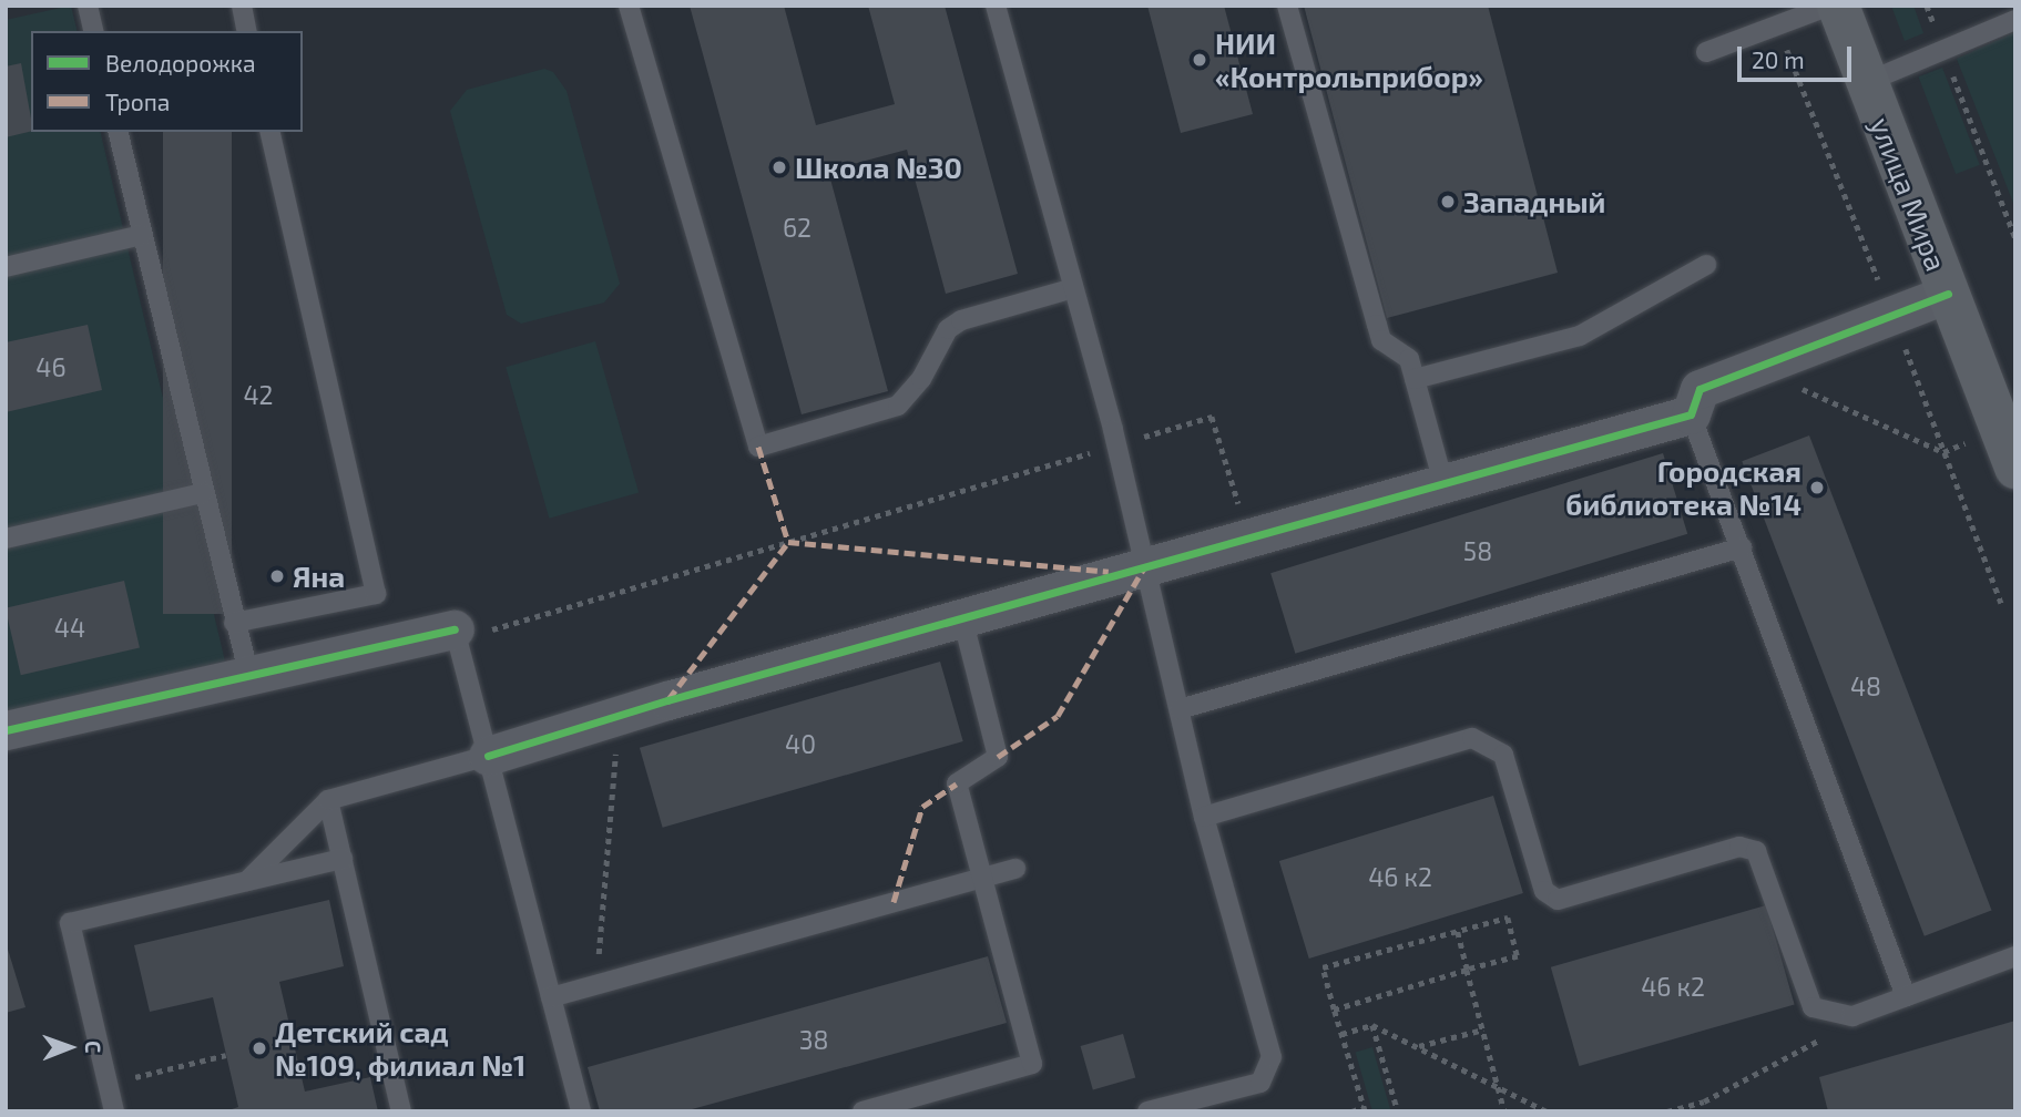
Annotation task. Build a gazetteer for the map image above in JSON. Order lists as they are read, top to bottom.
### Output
{
  "streets": {
    "main road": ["улица Мира"]
  },
  "places": [
    "НИИ «Контрольприбор»",
    "Школа №30",
    "Западный",
    "Городская библиотека №14",
    "Яна",
    "Детский сад №109, филиал №1"
  ],
  "house_numbers": [
    "62",
    "46",
    "42",
    "58",
    "44",
    "48",
    "40",
    "46 к2",
    "46 к2",
    "38"
  ],
  "legend": ["Велодорожка", "Тропа"],
  "scale_bar": "20 m",
  "north": "right"
}
